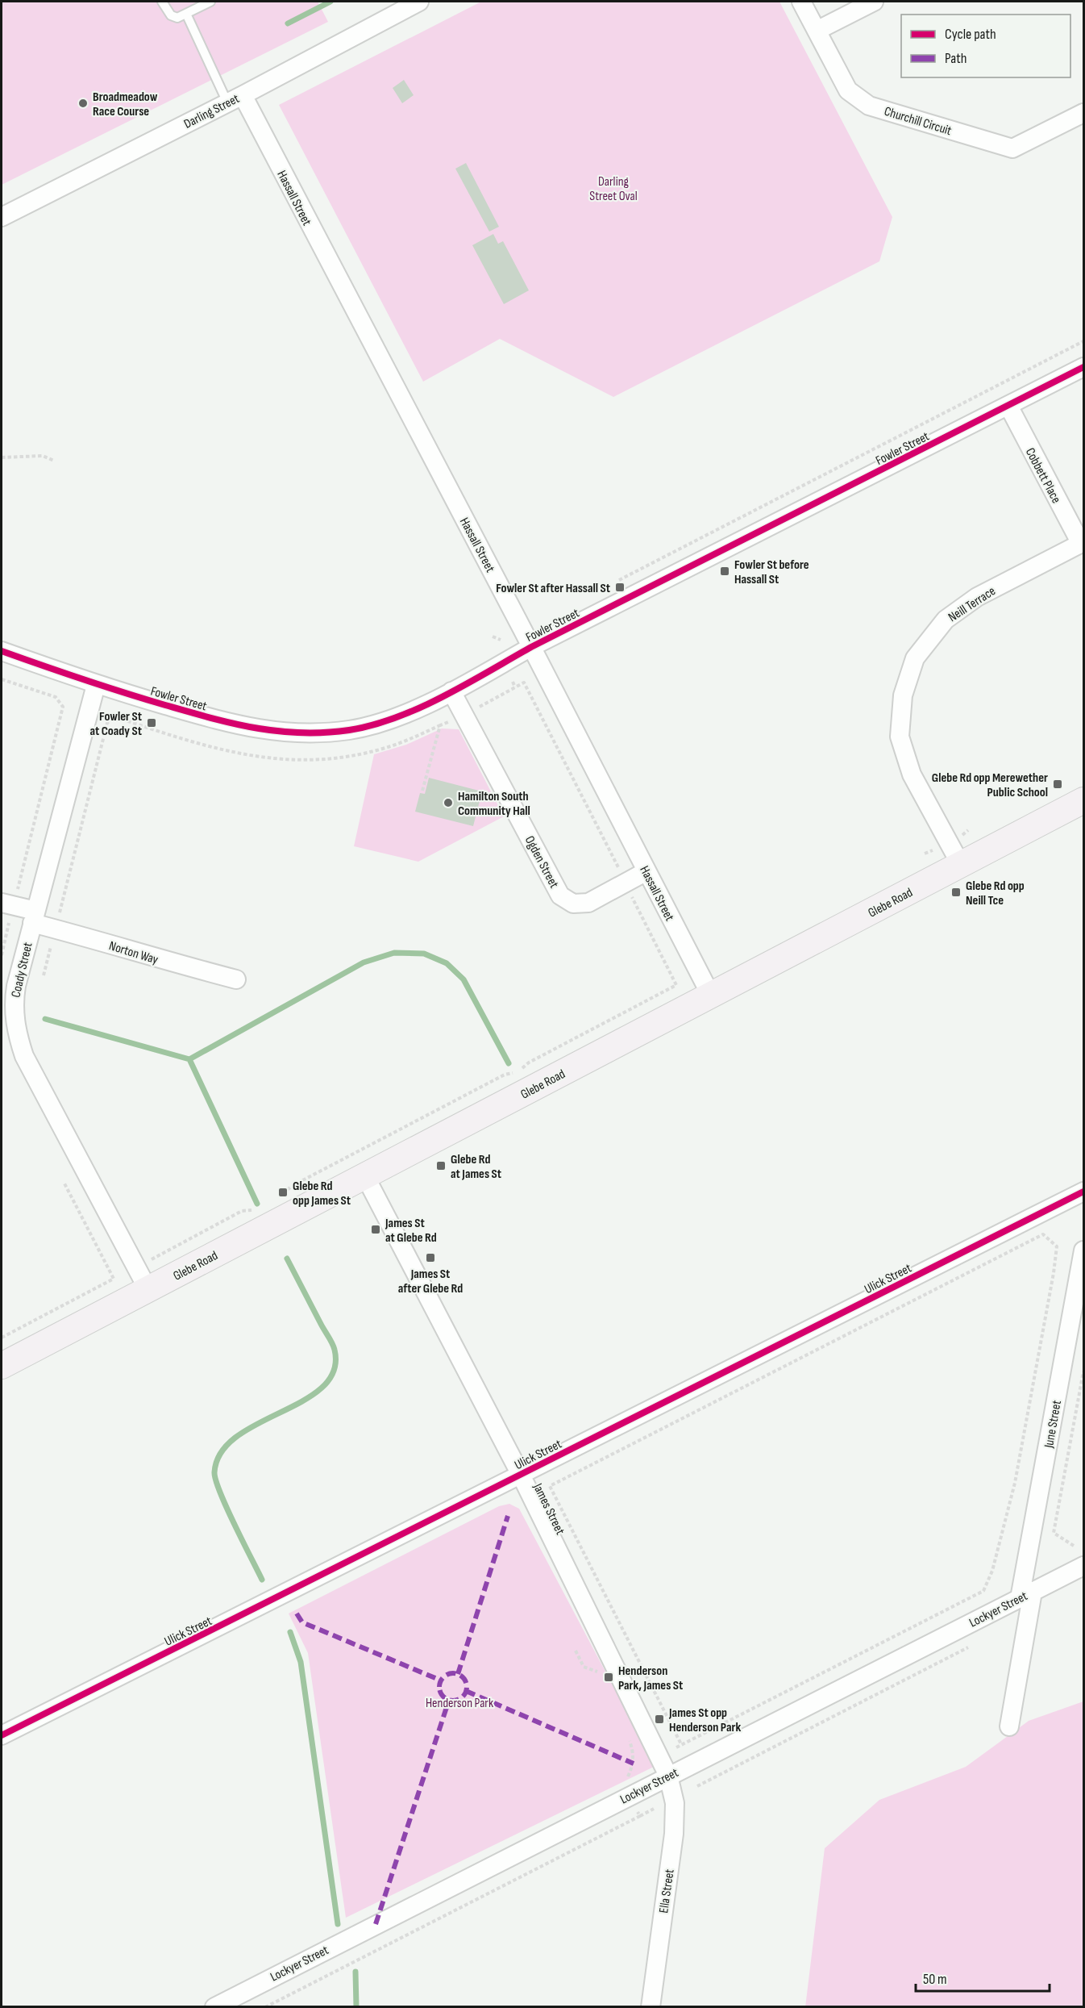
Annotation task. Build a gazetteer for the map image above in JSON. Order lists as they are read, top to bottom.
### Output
{
  "streets": {
    "main road": ["Glebe Road"],
    "street": [
      "Darling Street",
      "Churchill Circuit",
      "Hassall Street",
      "Fowler Street",
      "Cobbett Place",
      "Neill Terrace",
      "Ogden Street",
      "Norton Way",
      "Coady Street",
      "Ulick Street",
      "June Street",
      "James Street",
      "Lockyer Street",
      "Ella Street"
    ]
  },
  "crossings": [
    ["Darling Street", "Hassall Street"],
    ["Hassall Street", "Fowler Street"],
    ["Hassall Street", "Ogden Street"],
    ["Hassall Street", "Glebe Road"],
    ["Fowler Street", "Cobbett Place"],
    ["Fowler Street", "Ogden Street"],
    ["Fowler Street", "Coady Street"],
    ["Cobbett Place", "Neill Terrace"],
    ["Neill Terrace", "Glebe Road"],
    ["Glebe Road", "Coady Street"],
    ["Glebe Road", "James Street"],
    ["Norton Way", "Coady Street"],
    ["Ulick Street", "James Street"],
    ["June Street", "Lockyer Street"],
    ["James Street", "Lockyer Street"],
    ["James Street", "Ella Street"],
    ["Lockyer Street", "Ella Street"]
  ],
  "parks": ["Darling Street Oval", "Henderson Park"],
  "places": {
    "other": ["Broadmeadow Race Course", "Hamilton South Community Hall"],
    "transit": [
      "Fowler St before Hassall St",
      "Fowler St after Hassall St",
      "Fowler St at Coady St",
      "Glebe Rd opp Merewether Public School",
      "Glebe Rd opp Neill Tce",
      "Glebe Rd at James St",
      "Glebe Rd opp James St",
      "James St at Glebe Rd",
      "James St after Glebe Rd",
      "Henderson Park, James St",
      "James St opp Henderson Park"
    ]
  },
  "legend": ["Cycle path", "Path"],
  "scale_bar": "50 m"
}
